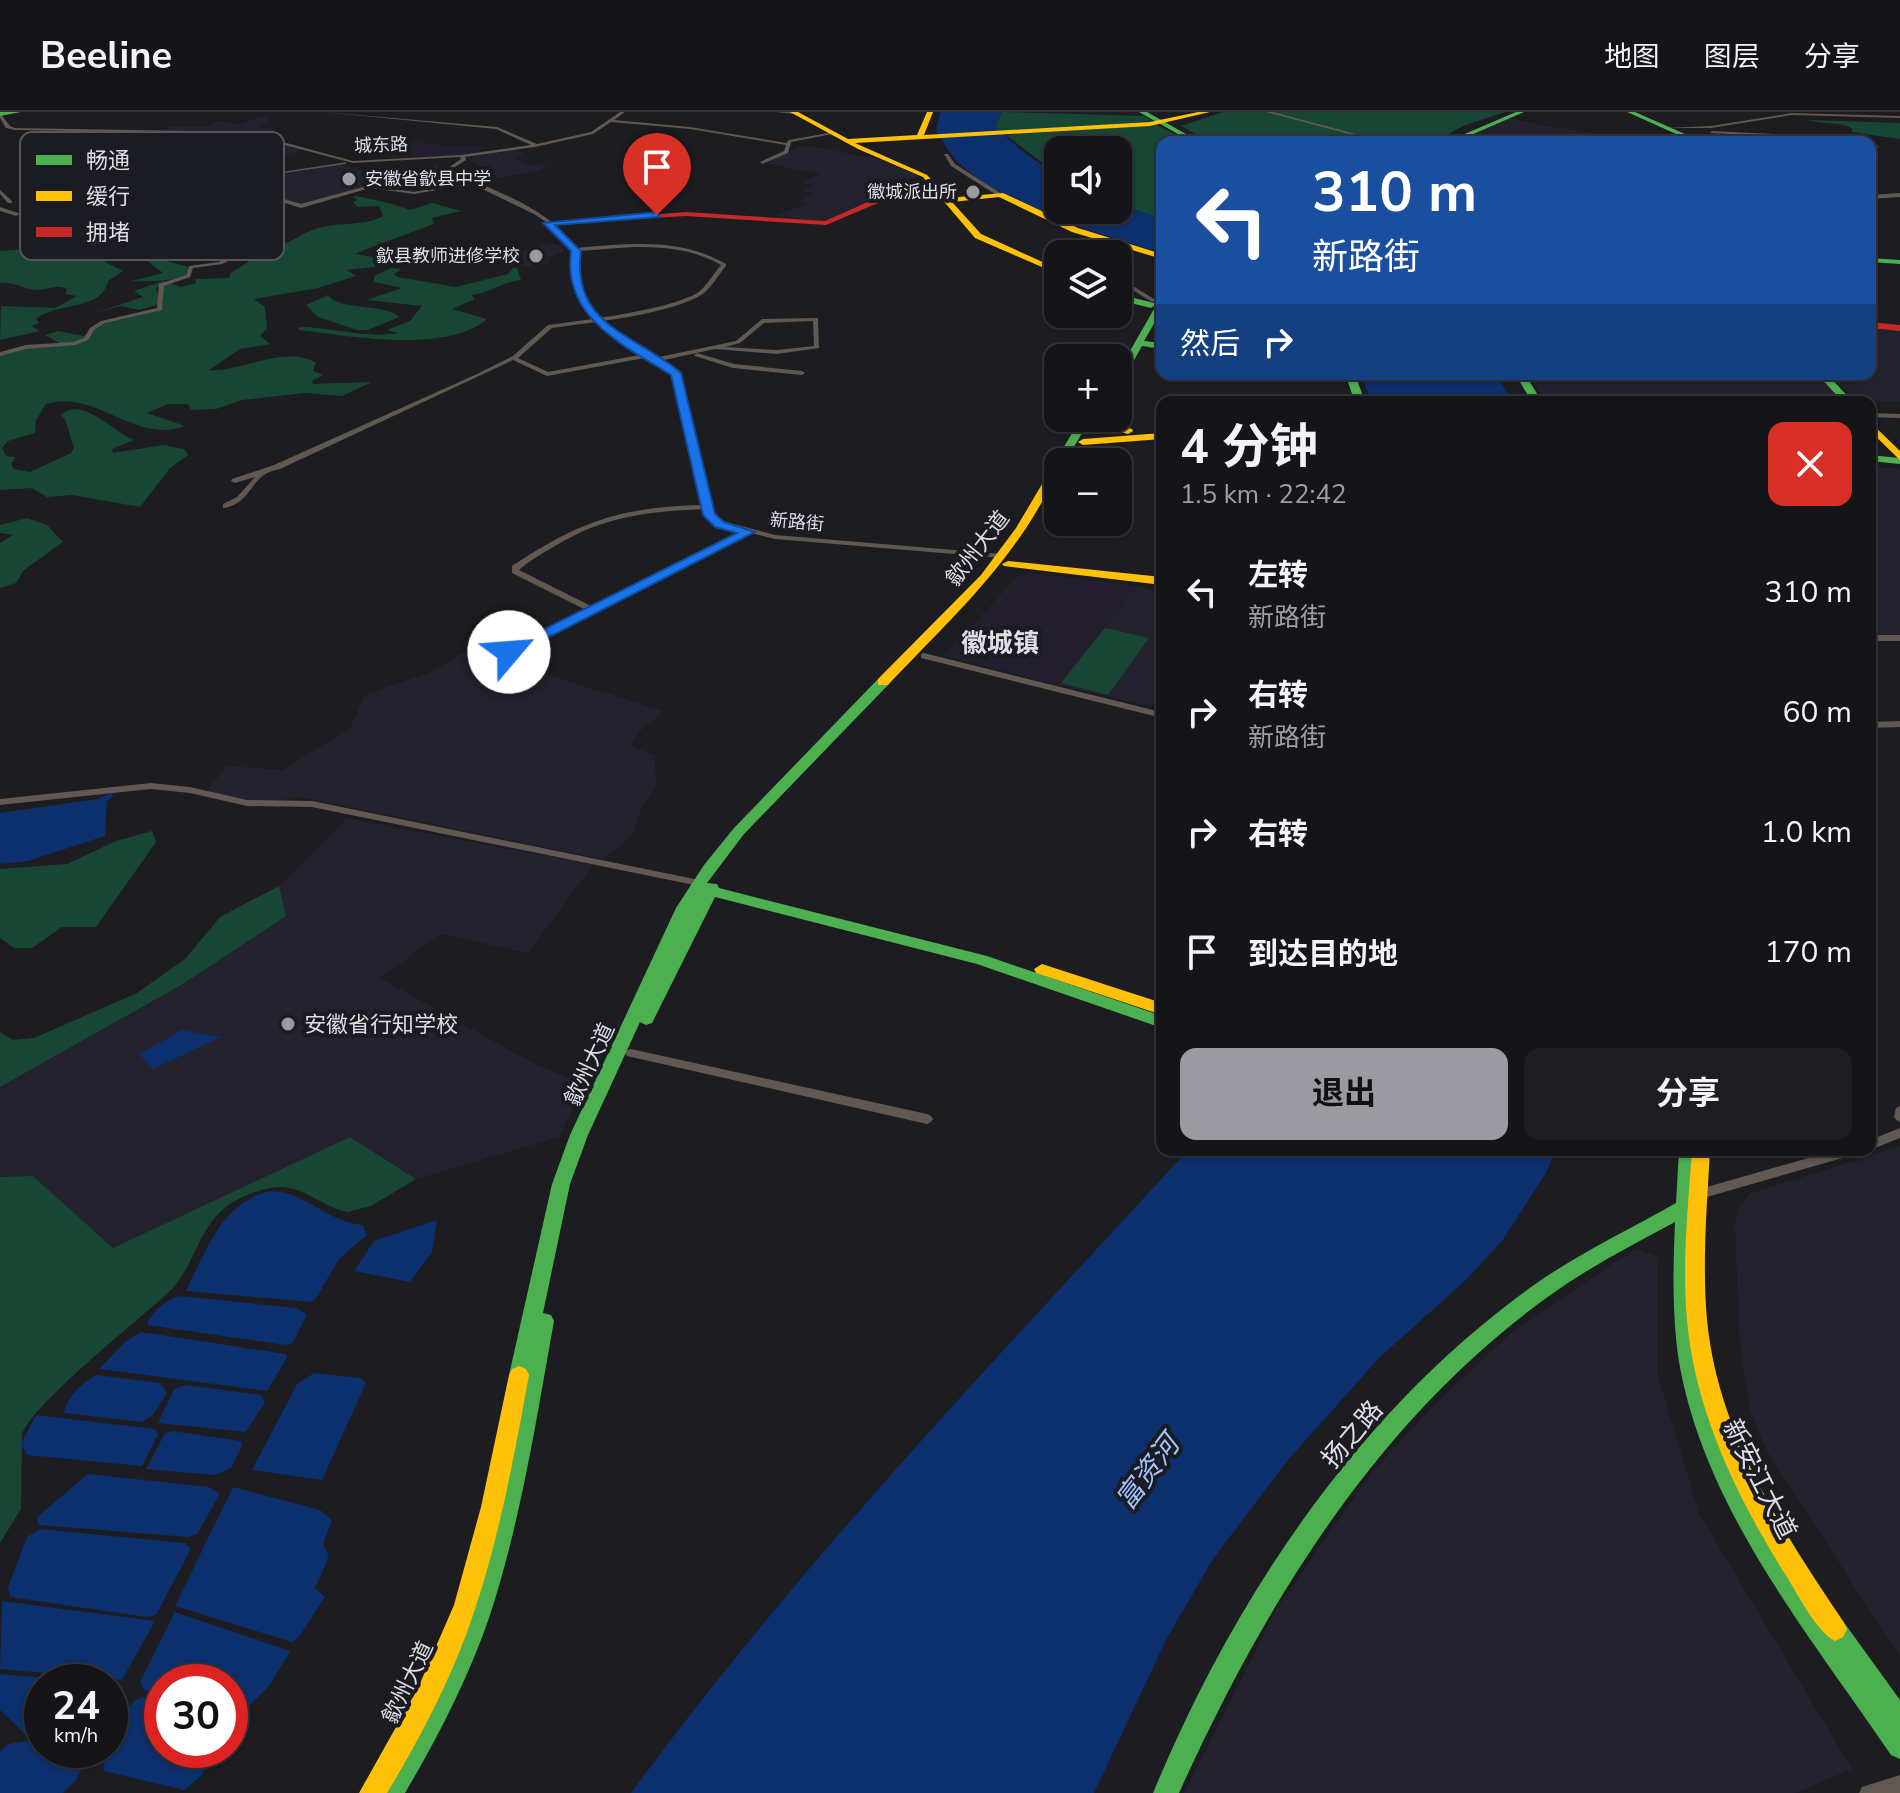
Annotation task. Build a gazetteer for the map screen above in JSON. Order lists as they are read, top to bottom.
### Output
{
  "streets": {
    "main road": ["歙州大道", "扬之路", "新安江大道"],
    "street": ["城东路", "新路街"]
  },
  "crossings": [
    ["新路街", "歙州大道"],
    ["扬之路", "新安江大道"]
  ],
  "districts": ["徽城镇"],
  "water": ["富资河"],
  "places": [
    "安徽省歙县中学",
    "徽城派出所",
    "歙县教师进修学校",
    "安徽省行知学校"
  ],
  "legend": ["畅通", "缓行", "拥堵"],
  "page": {
    "header": "Beeline",
    "nav": ["地图", "图层", "分享"],
    "map_buttons": ["+", "−"],
    "turn": ["310 m", "新路街"],
    "then": "然后",
    "heading": ["4 分钟", "1.5 km · 22:42"],
    "list": [
      {
        "name": "左转",
        "note": "新路街",
        "value": "310 m"
      },
      {
        "name": "右转",
        "note": "新路街",
        "value": "60 m"
      },
      {
        "name": "右转",
        "value": "1.0 km"
      },
      {
        "name": "到达目的地",
        "value": "170 m"
      }
    ],
    "buttons": ["退出", "分享"],
    "speed": "24 km/h",
    "limit": "30"
  }
}
